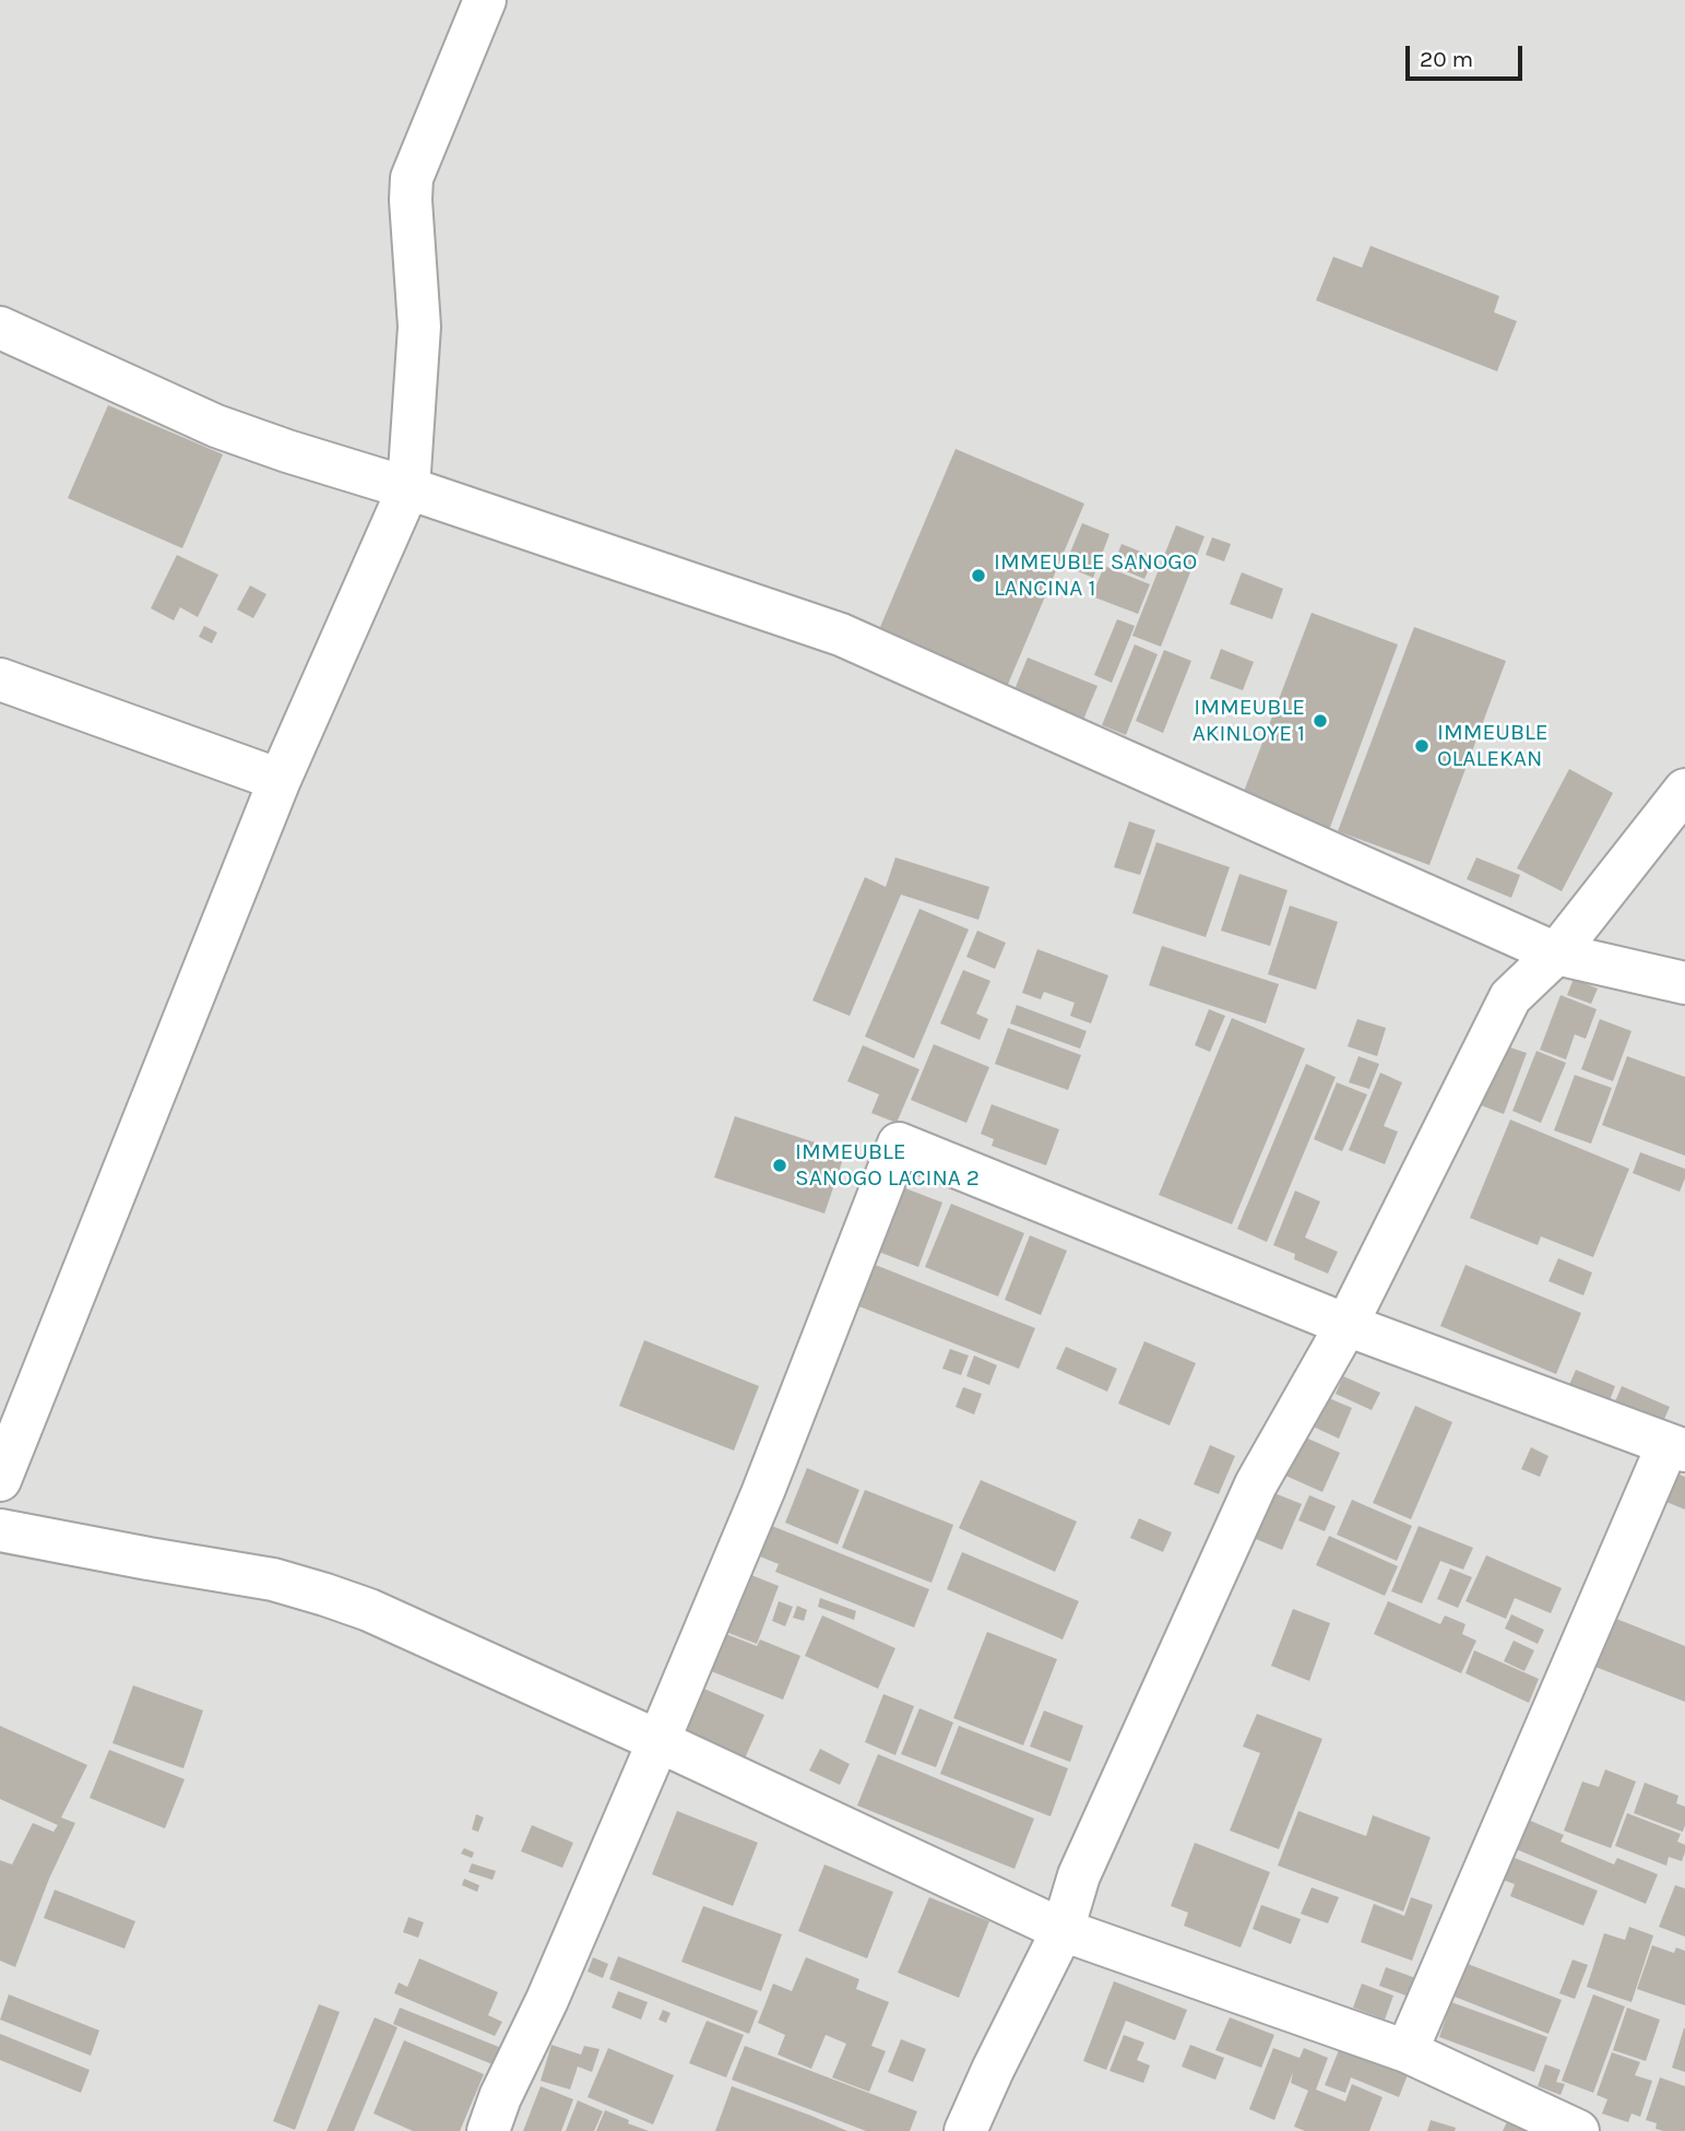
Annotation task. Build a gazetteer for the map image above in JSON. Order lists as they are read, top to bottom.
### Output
{
  "places": [
    "IMMEUBLE SANOGO LANCINA 1",
    "IMMEUBLE AKINLOYE 1",
    "IMMEUBLE OLALEKAN",
    "IMMEUBLE SANOGO LACINA 2"
  ],
  "scale_bar": "20 m"
}
